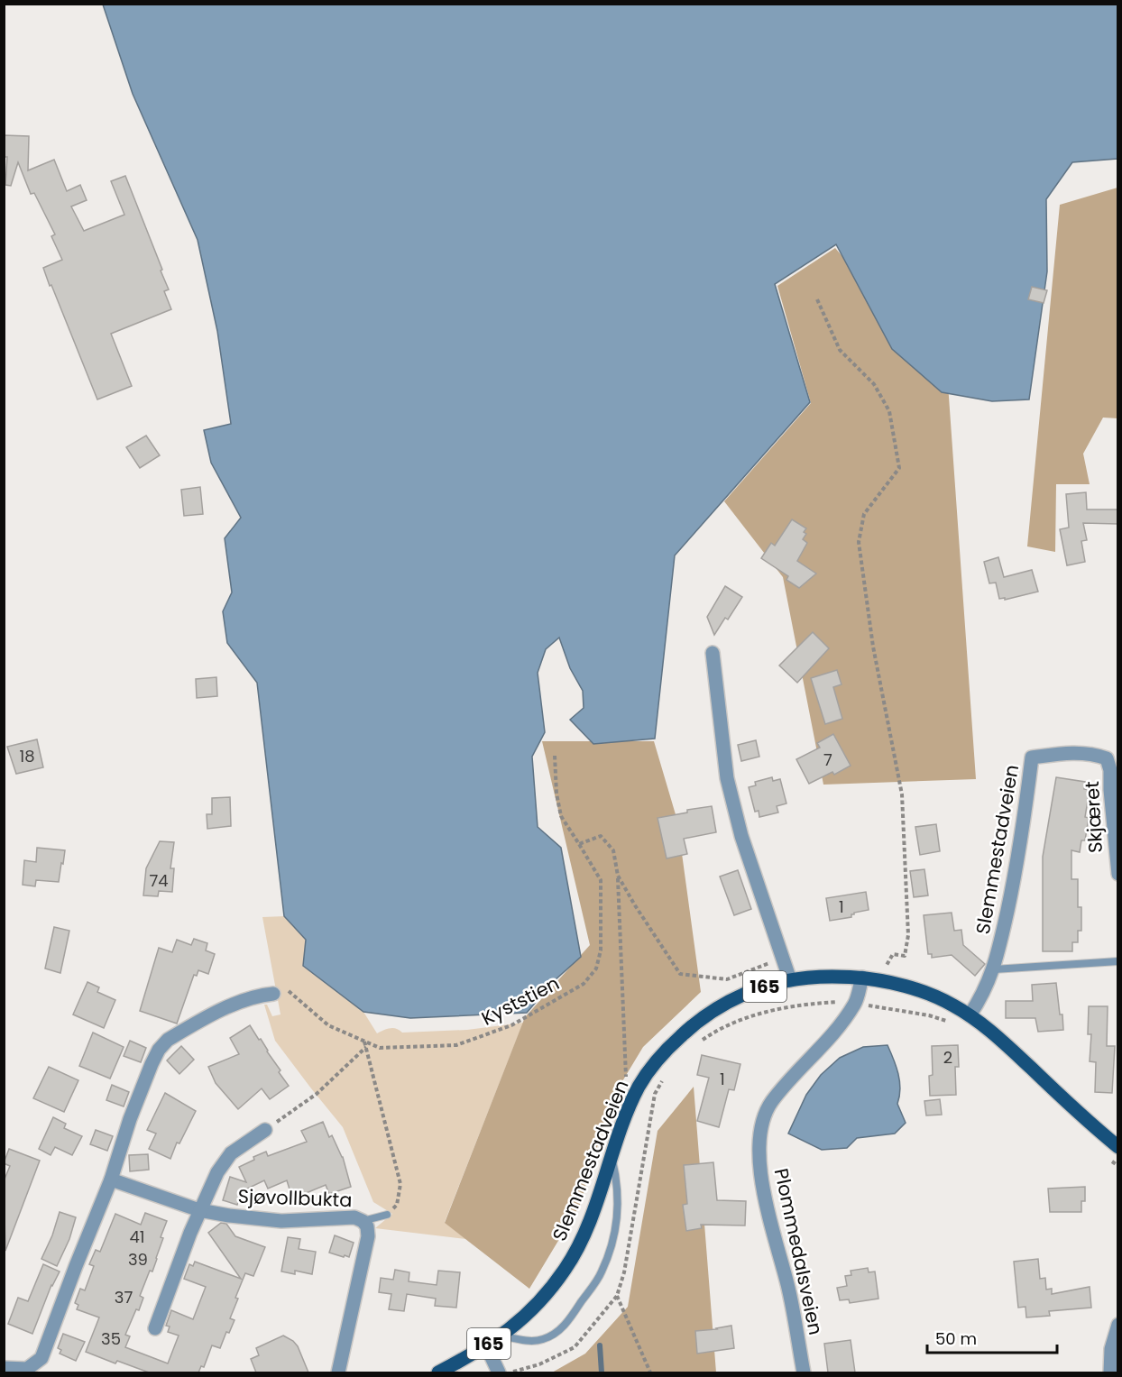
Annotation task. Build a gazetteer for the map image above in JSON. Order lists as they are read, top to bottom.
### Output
{
  "streets": {
    "main road": ["Slemmestadveien", "165"],
    "street": ["Skjæret", "Sjøvollbukta", "Plommedalsveien"],
    "path": ["Kyststien"]
  },
  "crossings": [
    ["Skjæret", "Slemmestadveien"],
    ["Slemmestadveien", "Plommedalsveien"]
  ],
  "house_numbers": [
    "18",
    "7",
    "74",
    "1",
    "2",
    "1",
    "41",
    "39",
    "37",
    "35"
  ],
  "scale_bar": "50 m"
}
